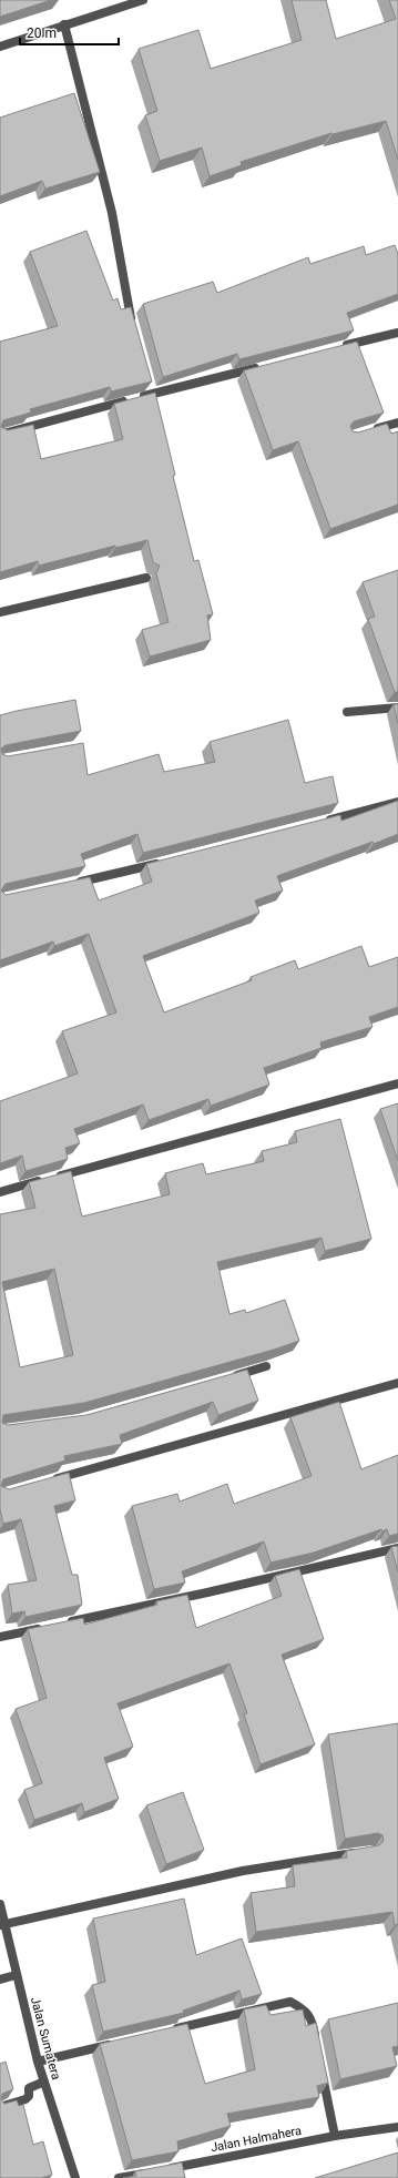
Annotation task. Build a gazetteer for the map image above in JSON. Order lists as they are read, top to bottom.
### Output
{
  "streets": {
    "street": ["Jalan Sumatera", "Jalan Halmahera"]
  },
  "scale_bar": "20 m"
}
